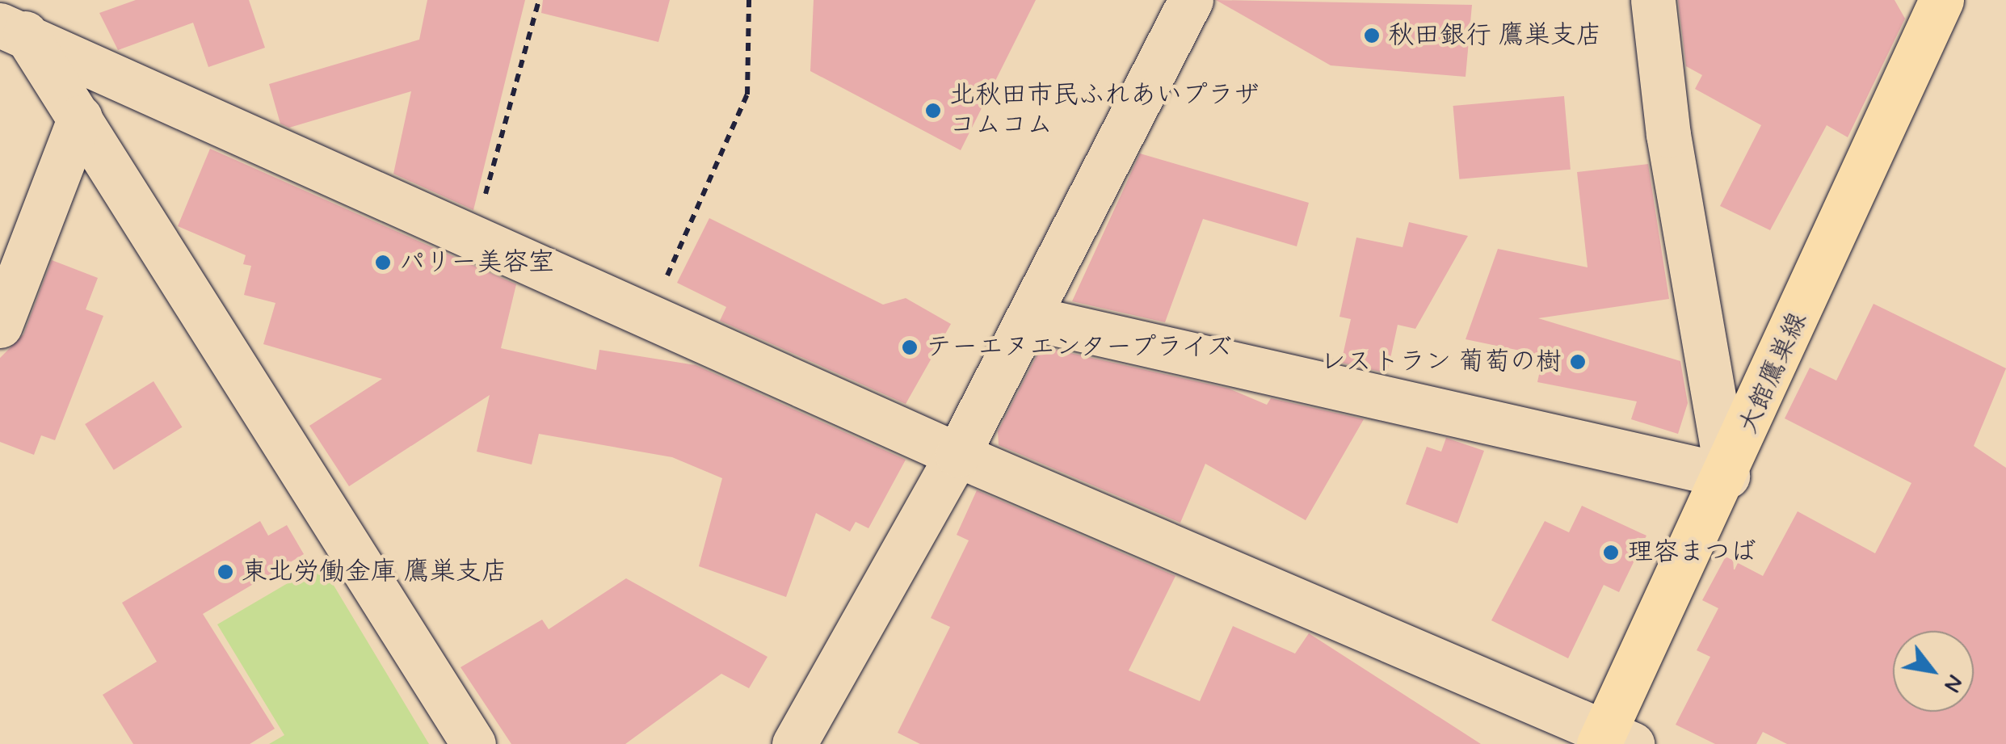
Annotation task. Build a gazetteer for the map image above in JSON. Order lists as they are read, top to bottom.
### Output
{
  "streets": {
    "main road": ["大館鷹巣線"]
  },
  "places": [
    "秋田銀行 鷹巣支店",
    "北秋田市民ふれあいプラザ コムコム",
    "パリー美容室",
    "テーエヌエンタープライズ",
    "レストラン 葡萄の樹",
    "理容まつば",
    "東北労働金庫 鷹巣支店"
  ],
  "north": "bottom right"
}
